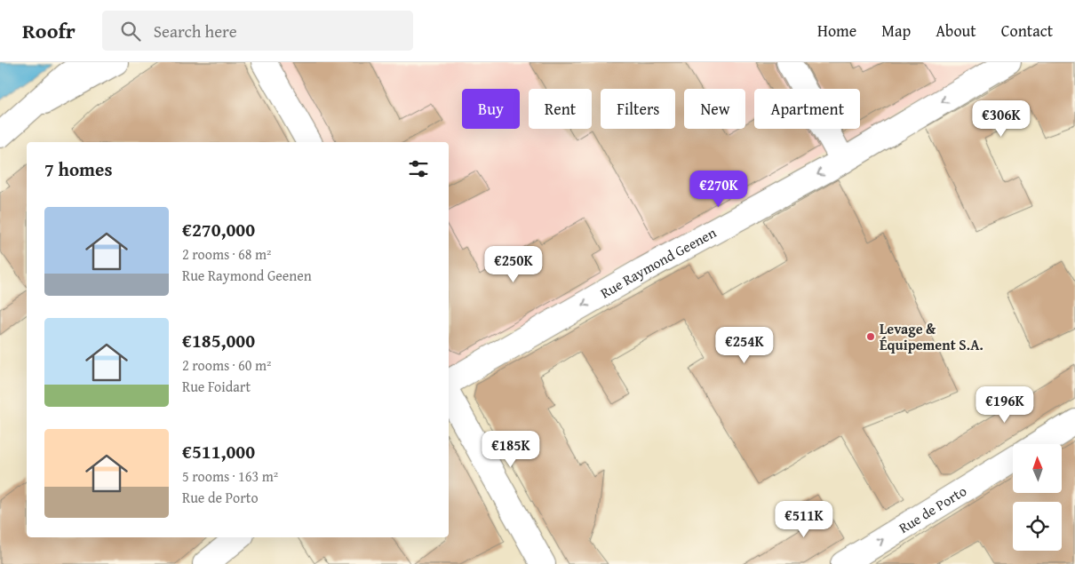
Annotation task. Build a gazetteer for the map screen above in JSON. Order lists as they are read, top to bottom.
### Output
{
  "streets": {
    "street": ["Rue Raymond Geenen", "Rue de Porto"]
  },
  "one_way": ["Rue Raymond Geenen", "Rue de Porto"],
  "places": ["Levage & Équipement S.A."],
  "north": "top",
  "page": {
    "header": "Roofr",
    "search": "Search here",
    "nav": [
      "Home",
      "Map",
      "About",
      "Contact"
    ],
    "chip": [
      "Buy",
      "Rent",
      "Filters",
      "New",
      "Apartment"
    ],
    "price": [
      "€306K",
      "€270K",
      "€250K",
      "€254K",
      "€196K",
      "€185K",
      "€511K"
    ],
    "heading": "7 homes",
    "list": [
      {
        "name": "€270,000",
        "note": "2 rooms · 68 m² · Rue Raymond Geenen"
      },
      {
        "name": "€185,000",
        "note": "2 rooms · 60 m² · Rue Foidart"
      },
      {
        "name": "€511,000",
        "note": "5 rooms · 163 m² · Rue de Porto"
      }
    ]
  }
}
